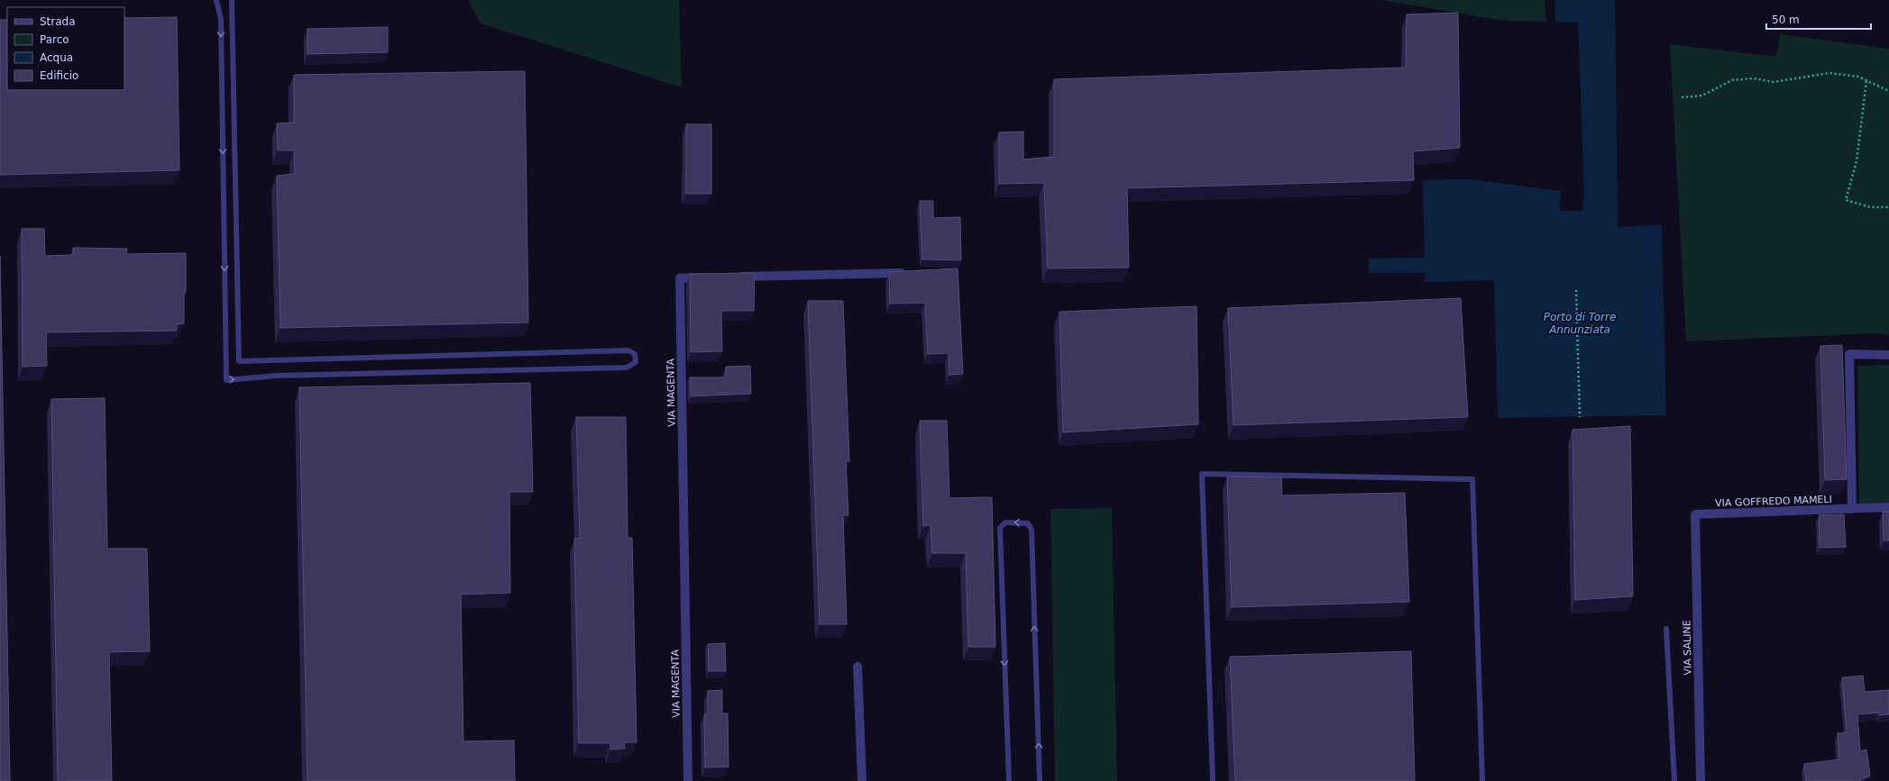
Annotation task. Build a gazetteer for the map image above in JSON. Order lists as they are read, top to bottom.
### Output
{
  "streets": {
    "street": ["VIA MAGENTA", "VIA GOFFREDO MAMELI", "VIA SALINE"]
  },
  "crossings": [
    ["VIA GOFFREDO MAMELI", "VIA SALINE"]
  ],
  "water": ["Porto di Torre Annunziata"],
  "legend": [
    "Strada",
    "Parco",
    "Acqua",
    "Edificio"
  ],
  "scale_bar": "50 m"
}
